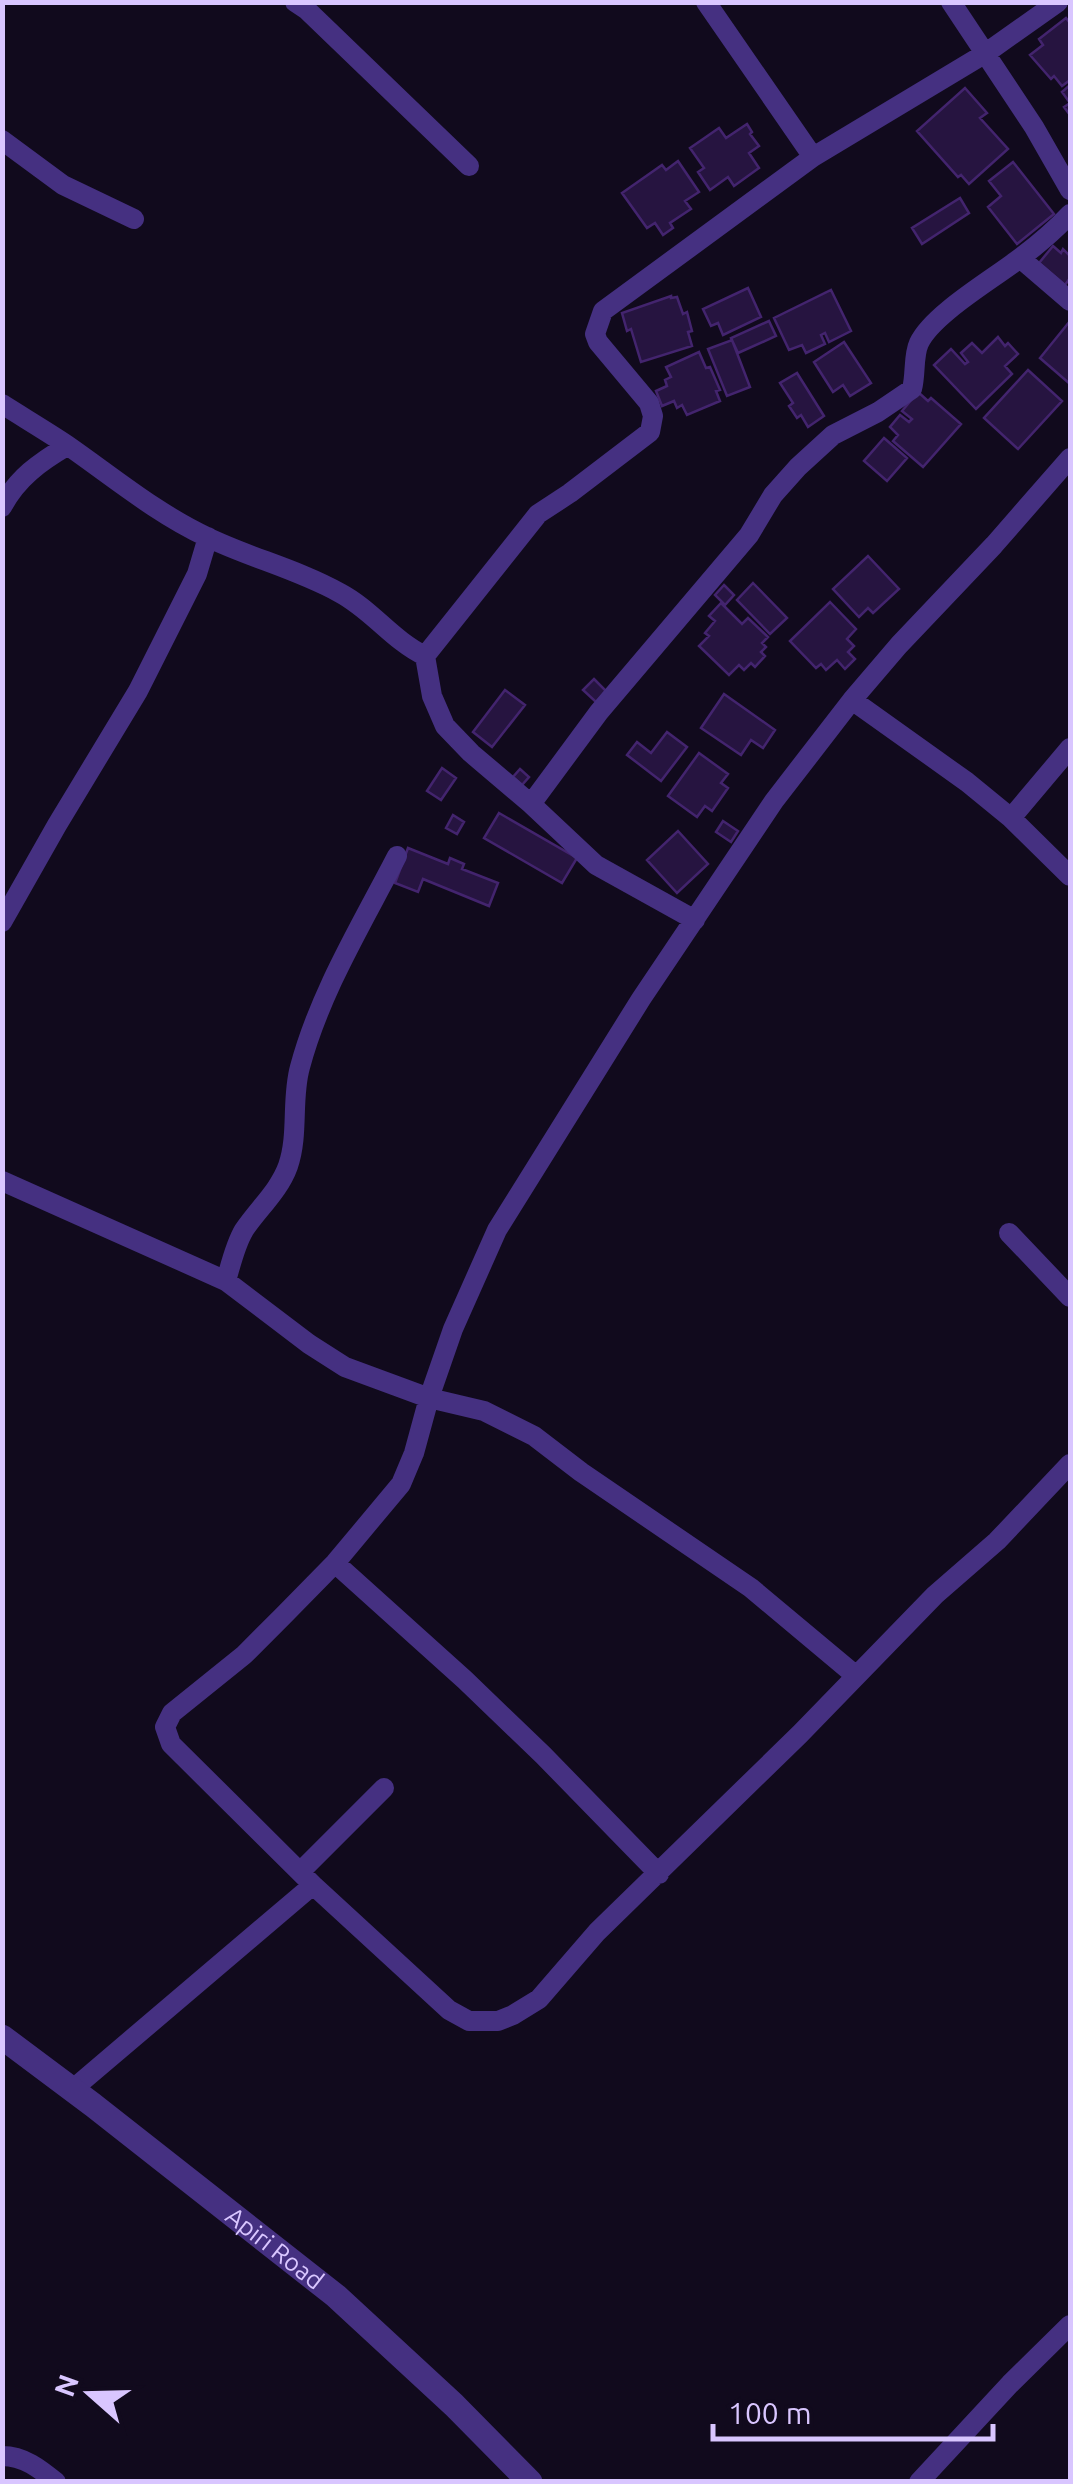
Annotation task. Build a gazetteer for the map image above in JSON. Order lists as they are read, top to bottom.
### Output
{
  "streets": {
    "street": ["Apiri Road"]
  },
  "scale_bar": "100 m",
  "north": "left"
}
